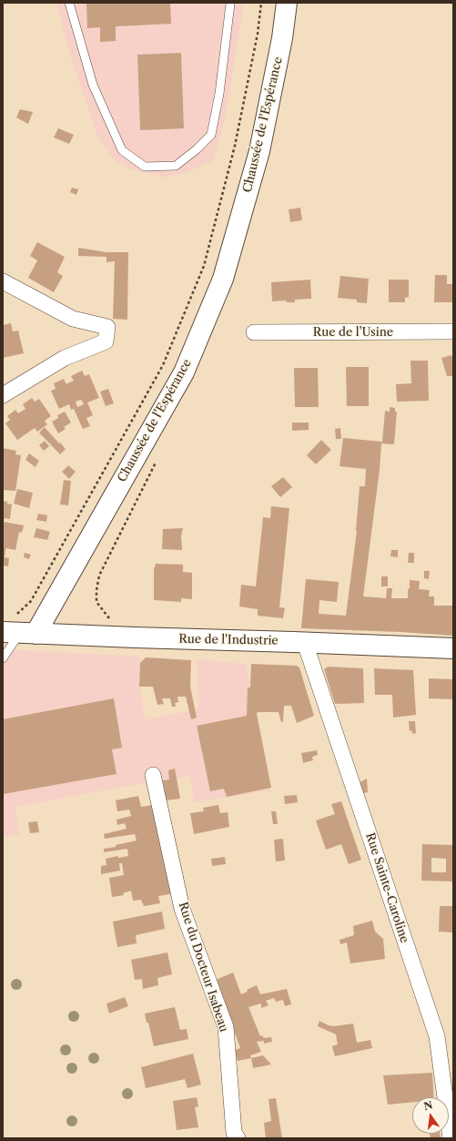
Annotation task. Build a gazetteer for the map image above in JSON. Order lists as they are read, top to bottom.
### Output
{
  "streets": {
    "main road": ["Chaussée de l'Espérance", "Rue de l'Industrie"],
    "street": ["Rue de l'Usine", "Rue Sainte-Caroline", "Rue du Docteur Isabeau"]
  },
  "crossings": [
    ["Chaussée de l'Espérance", "Rue de l'Industrie"],
    ["Rue de l'Industrie", "Rue Sainte-Caroline"]
  ],
  "north": "top"
}
